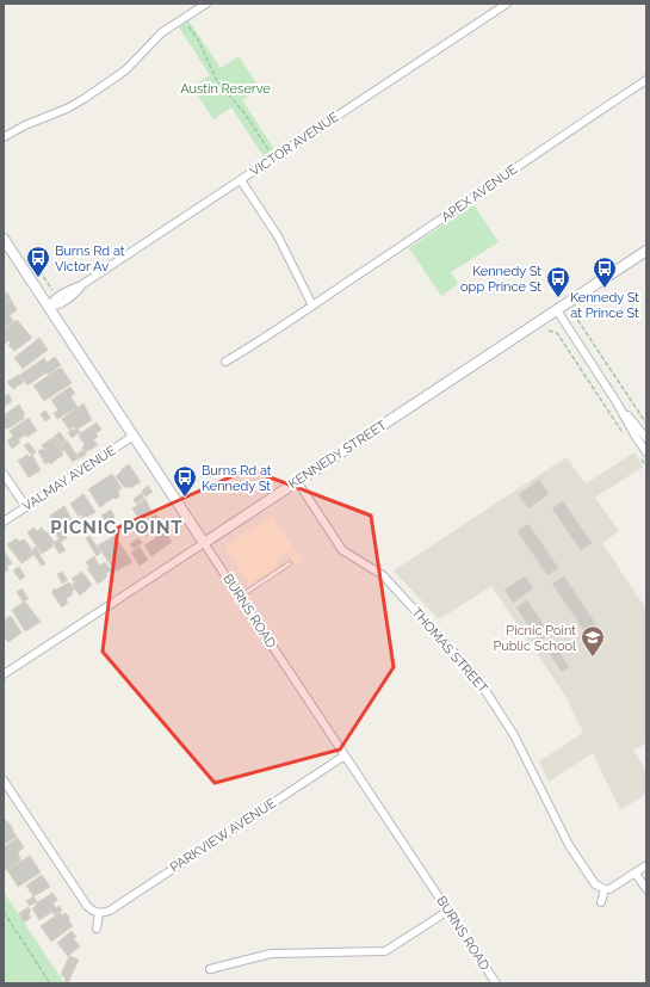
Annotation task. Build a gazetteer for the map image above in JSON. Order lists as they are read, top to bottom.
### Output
{
  "streets": {
    "street": [
      "VICTOR AVENUE",
      "APEX AVENUE",
      "KENNEDY STREET",
      "VALMAY AVENUE",
      "BURNS ROAD",
      "THOMAS STREET",
      "PARKVIEW AVENUE"
    ]
  },
  "crossings": [
    ["VICTOR AVENUE", "BURNS ROAD"],
    ["KENNEDY STREET", "BURNS ROAD"],
    ["KENNEDY STREET", "THOMAS STREET"],
    ["VALMAY AVENUE", "BURNS ROAD"],
    ["BURNS ROAD", "PARKVIEW AVENUE"]
  ],
  "districts": ["PICNIC POINT"],
  "parks": ["Austin Reserve"],
  "places": {
    "bus stop": [
      "Burns Rd at Victor Av",
      "Kennedy St at Prince St",
      "Kennedy St opp Prince St",
      "Burns Rd at Kennedy St"
    ],
    "school or university": ["Picnic Point Public School"]
  }
}
